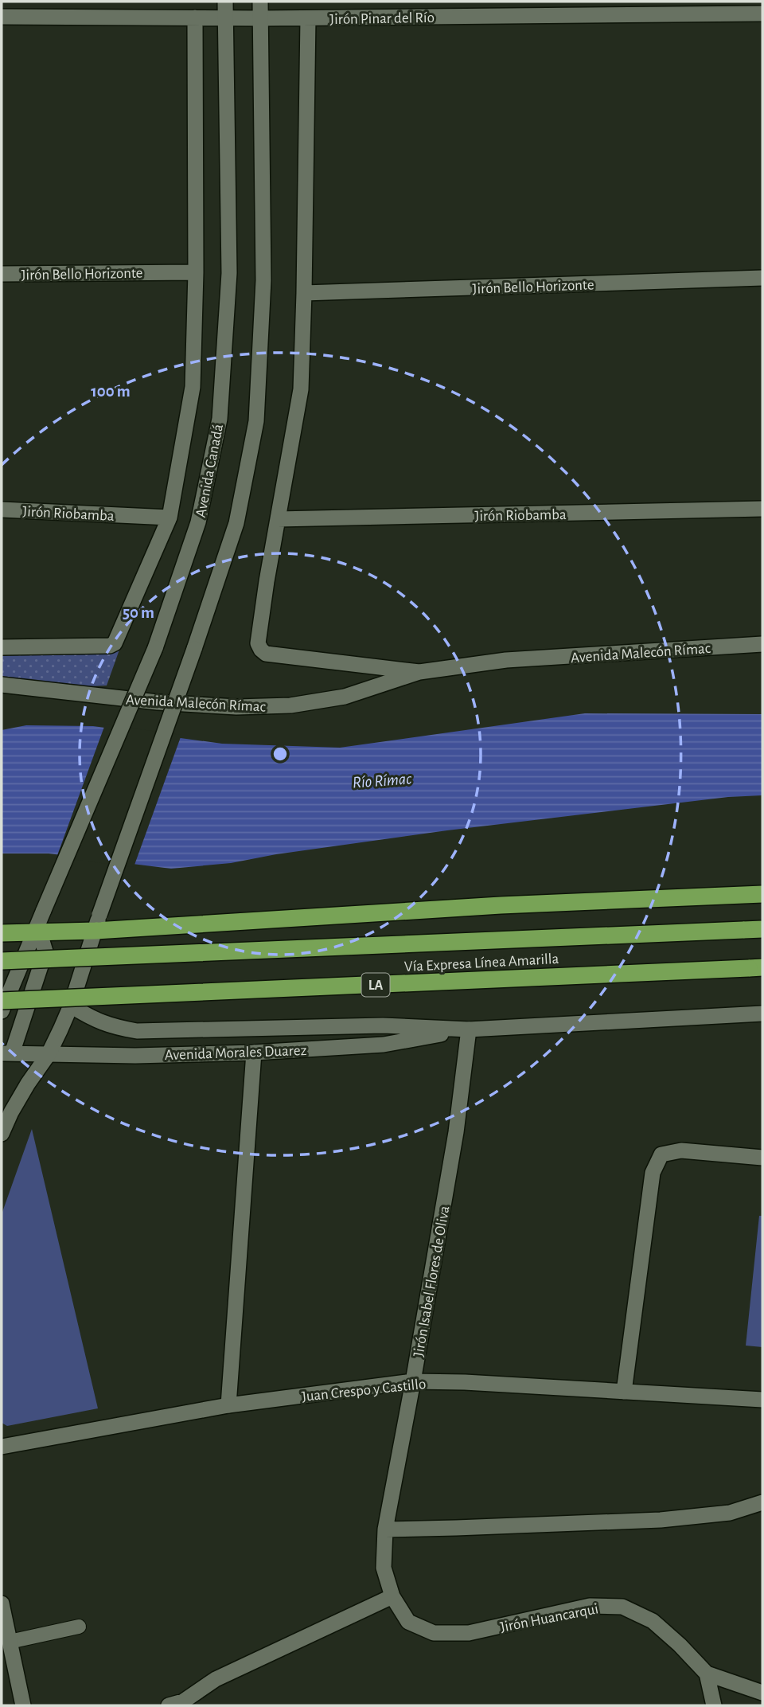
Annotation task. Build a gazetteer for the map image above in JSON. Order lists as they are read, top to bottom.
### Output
{
  "streets": {
    "highway": ["Vía Expresa Línea Amarilla", "LA"],
    "street": [
      "Jirón Pinar del Río",
      "Jirón Bello Horizonte",
      "Avenida Canadá",
      "Jirón Riobamba",
      "Avenida Malecón Rímac",
      "Avenida Morales Duarez",
      "Jirón Isabel Flores de Oliva",
      "Juan Crespo y Castillo",
      "Jirón Huancarqui"
    ]
  },
  "crossings": [
    ["Jirón Pinar del Río", "Avenida Canadá"],
    ["Jirón Bello Horizonte", "Avenida Canadá"],
    ["Avenida Canadá", "Jirón Riobamba"],
    ["Jirón Riobamba", "Avenida Malecón Rímac"],
    ["Avenida Morales Duarez", "Jirón Isabel Flores de Oliva"],
    ["Jirón Isabel Flores de Oliva", "Juan Crespo y Castillo"],
    ["Jirón Isabel Flores de Oliva", "Jirón Huancarqui"]
  ],
  "water": ["Río Rímac"],
  "rings": ["100 m", "50 m"]
}
